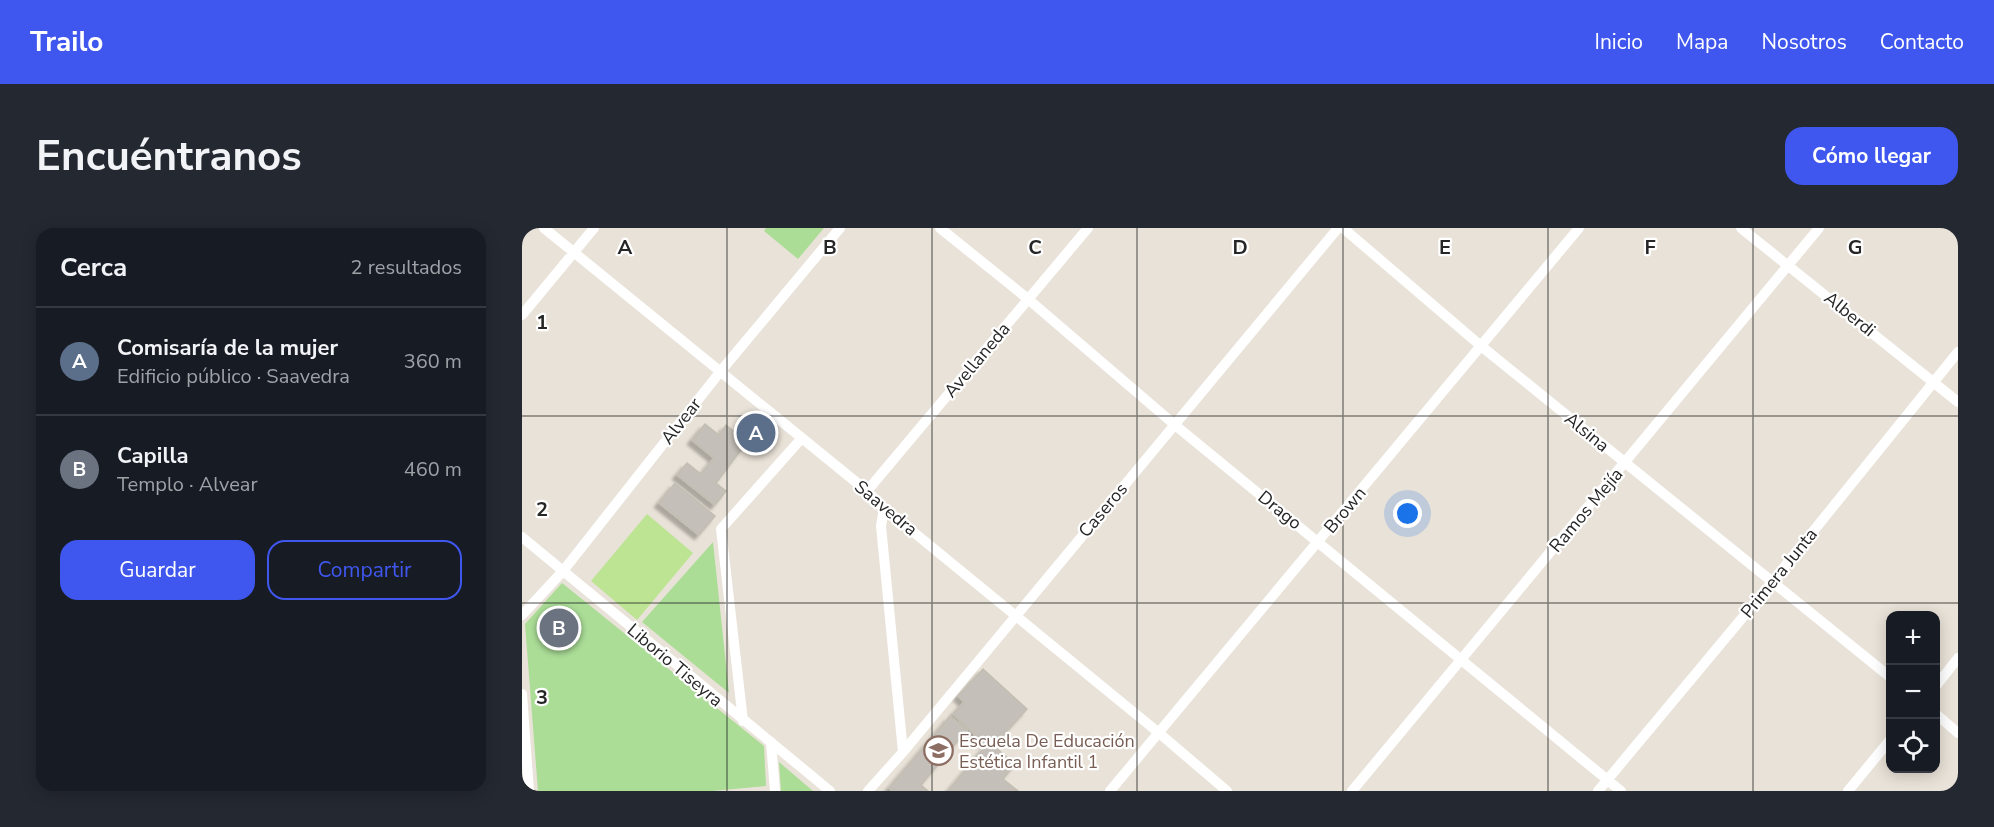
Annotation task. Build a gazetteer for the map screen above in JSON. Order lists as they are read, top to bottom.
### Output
{
  "streets": {
    "street": [
      "Alberdi",
      "Avellaneda",
      "Alvear",
      "Alsina",
      "Saavedra",
      "Caseros",
      "Drago",
      "Brown",
      "Ramos Mejía",
      "Primera Junta",
      "Liborio Tiseyra"
    ]
  },
  "crossings": [
    ["Alberdi", "Ramos Mejía"],
    ["Alberdi", "Primera Junta"],
    ["Avellaneda", "Saavedra"],
    ["Avellaneda", "Drago"],
    ["Alvear", "Saavedra"],
    ["Alvear", "Liborio Tiseyra"],
    ["Alsina", "Brown"],
    ["Alsina", "Ramos Mejía"],
    ["Alsina", "Primera Junta"],
    ["Saavedra", "Caseros"],
    ["Saavedra", "Brown"],
    ["Caseros", "Drago"],
    ["Drago", "Brown"],
    ["Drago", "Ramos Mejía"],
    ["Drago", "Primera Junta"]
  ],
  "places": {
    "school or university": ["Escuela De Educación Estética Infantil 1"]
  },
  "page": {
    "header": "Trailo",
    "nav": [
      "Inicio",
      "Mapa",
      "Nosotros",
      "Contacto"
    ],
    "buttons": [
      "Cómo llegar",
      ["Guardar", "Compartir"]
    ],
    "title": "Encuéntranos",
    "heading": ["Cerca", "2 resultados"],
    "list": [
      {
        "mark": "A",
        "name": "Comisaría de la mujer",
        "note": "Edificio público · Saavedra",
        "value": "360 m"
      },
      {
        "mark": "B",
        "name": "Capilla",
        "note": "Templo · Alvear",
        "value": "460 m"
      }
    ],
    "pins": ["A", "B"],
    "map_buttons": ["+", "−"]
  },
  "grid": {
    "columns": [
      "A",
      "B",
      "C",
      "D",
      "E",
      "F",
      "G"
    ],
    "rows": ["1", "2", "3"]
  }
}
